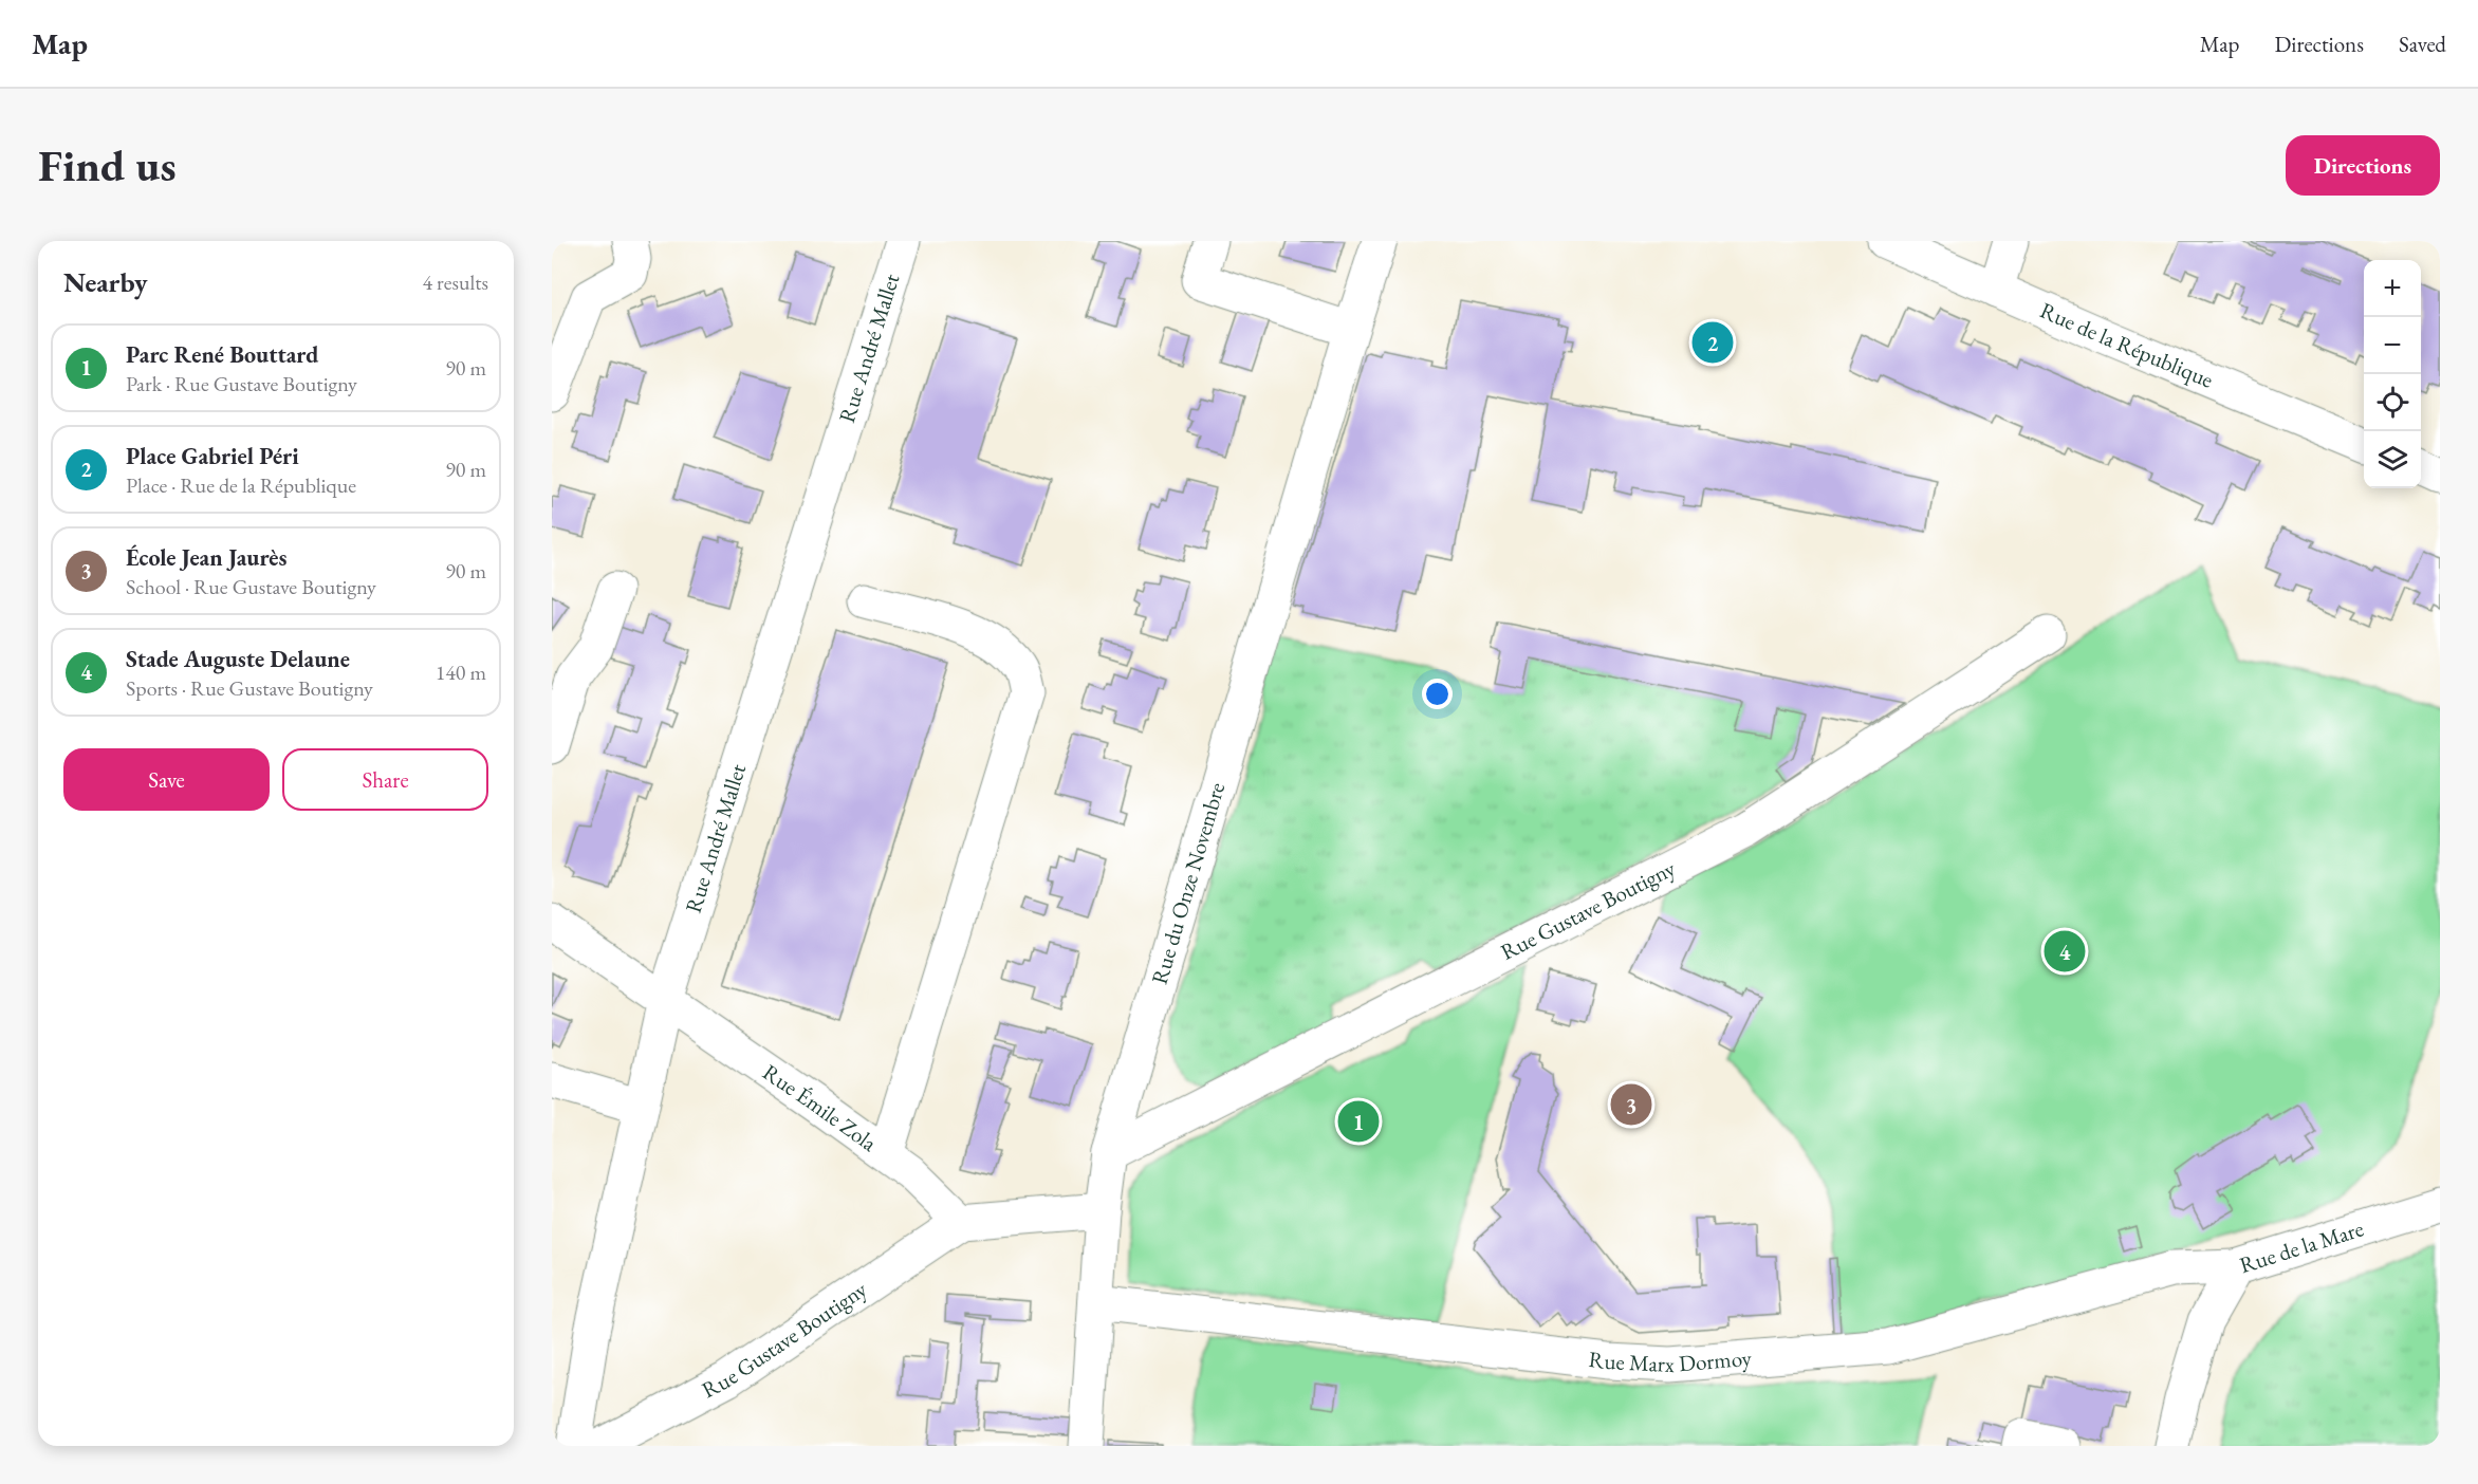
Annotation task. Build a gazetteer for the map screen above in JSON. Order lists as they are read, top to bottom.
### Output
{
  "streets": {
    "street": [
      "Rue de la République",
      "Rue André Mallet",
      "Rue du Onze Novembre",
      "Rue Gustave Boutigny",
      "Rue Émile Zola",
      "Rue de la Mare",
      "Rue Marx Dormoy"
    ]
  },
  "crossings": [
    ["Rue André Mallet", "Rue Émile Zola"],
    ["Rue du Onze Novembre", "Rue Gustave Boutigny"],
    ["Rue du Onze Novembre", "Rue Marx Dormoy"],
    ["Rue Gustave Boutigny", "Rue Émile Zola"],
    ["Rue de la Mare", "Rue Marx Dormoy"]
  ],
  "page": {
    "header": "Map",
    "nav": ["Map", "Directions", "Saved"],
    "buttons": [
      "Directions",
      ["Save", "Share"]
    ],
    "title": "Find us",
    "heading": ["Nearby", "4 results"],
    "map_buttons": ["+", "−"],
    "pins": [
      "2",
      "4",
      "3",
      "1"
    ],
    "list": [
      {
        "mark": "1",
        "name": "Parc René Bouttard",
        "note": "Park · Rue Gustave Boutigny",
        "value": "90 m"
      },
      {
        "mark": "2",
        "name": "Place Gabriel Péri",
        "note": "Place · Rue de la République",
        "value": "90 m"
      },
      {
        "mark": "3",
        "name": "École Jean Jaurès",
        "note": "School · Rue Gustave Boutigny",
        "value": "90 m"
      },
      {
        "mark": "4",
        "name": "Stade Auguste Delaune",
        "note": "Sports · Rue Gustave Boutigny",
        "value": "140 m"
      }
    ]
  }
}
